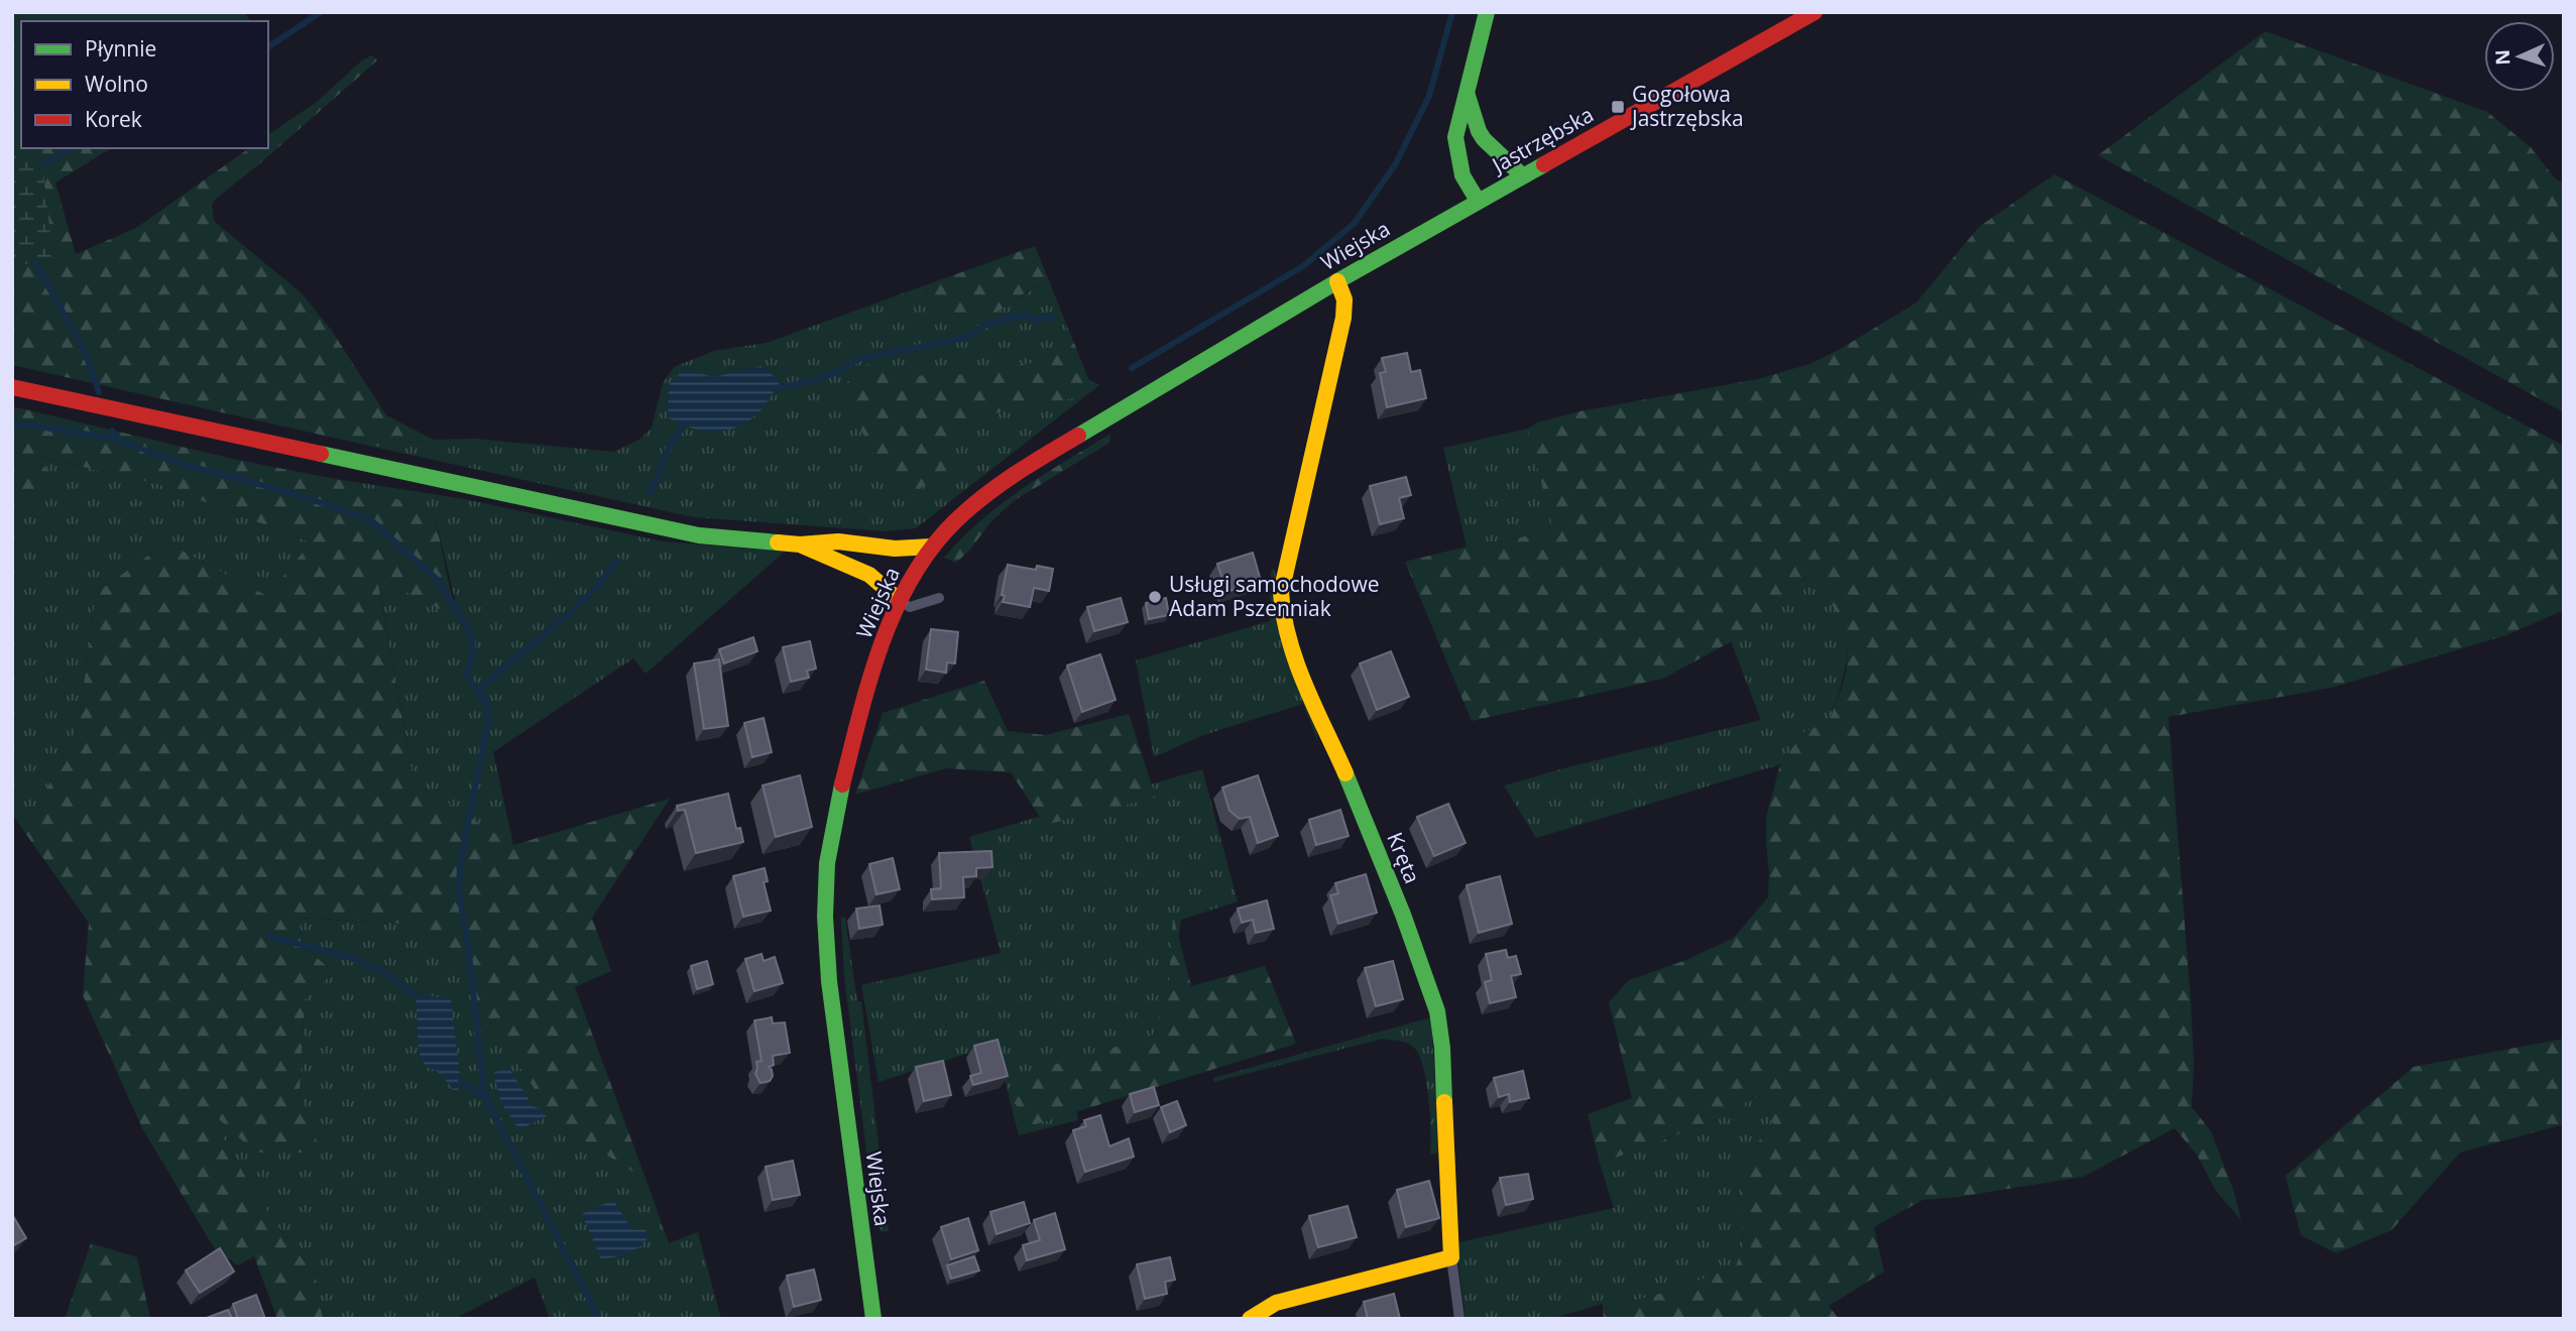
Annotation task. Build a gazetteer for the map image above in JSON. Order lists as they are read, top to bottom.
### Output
{
  "streets": {
    "street": ["Jastrzębska", "Wiejska", "Kręta"]
  },
  "crossings": [
    ["Jastrzębska", "Wiejska"],
    ["Wiejska", "Kręta"]
  ],
  "places": {
    "transit": ["Gogołowa Jastrzębska"],
    "other": ["Usługi samochodowe Adam Pszenniak"]
  },
  "legend": ["Płynnie", "Wolno", "Korek"],
  "north": "left"
}
